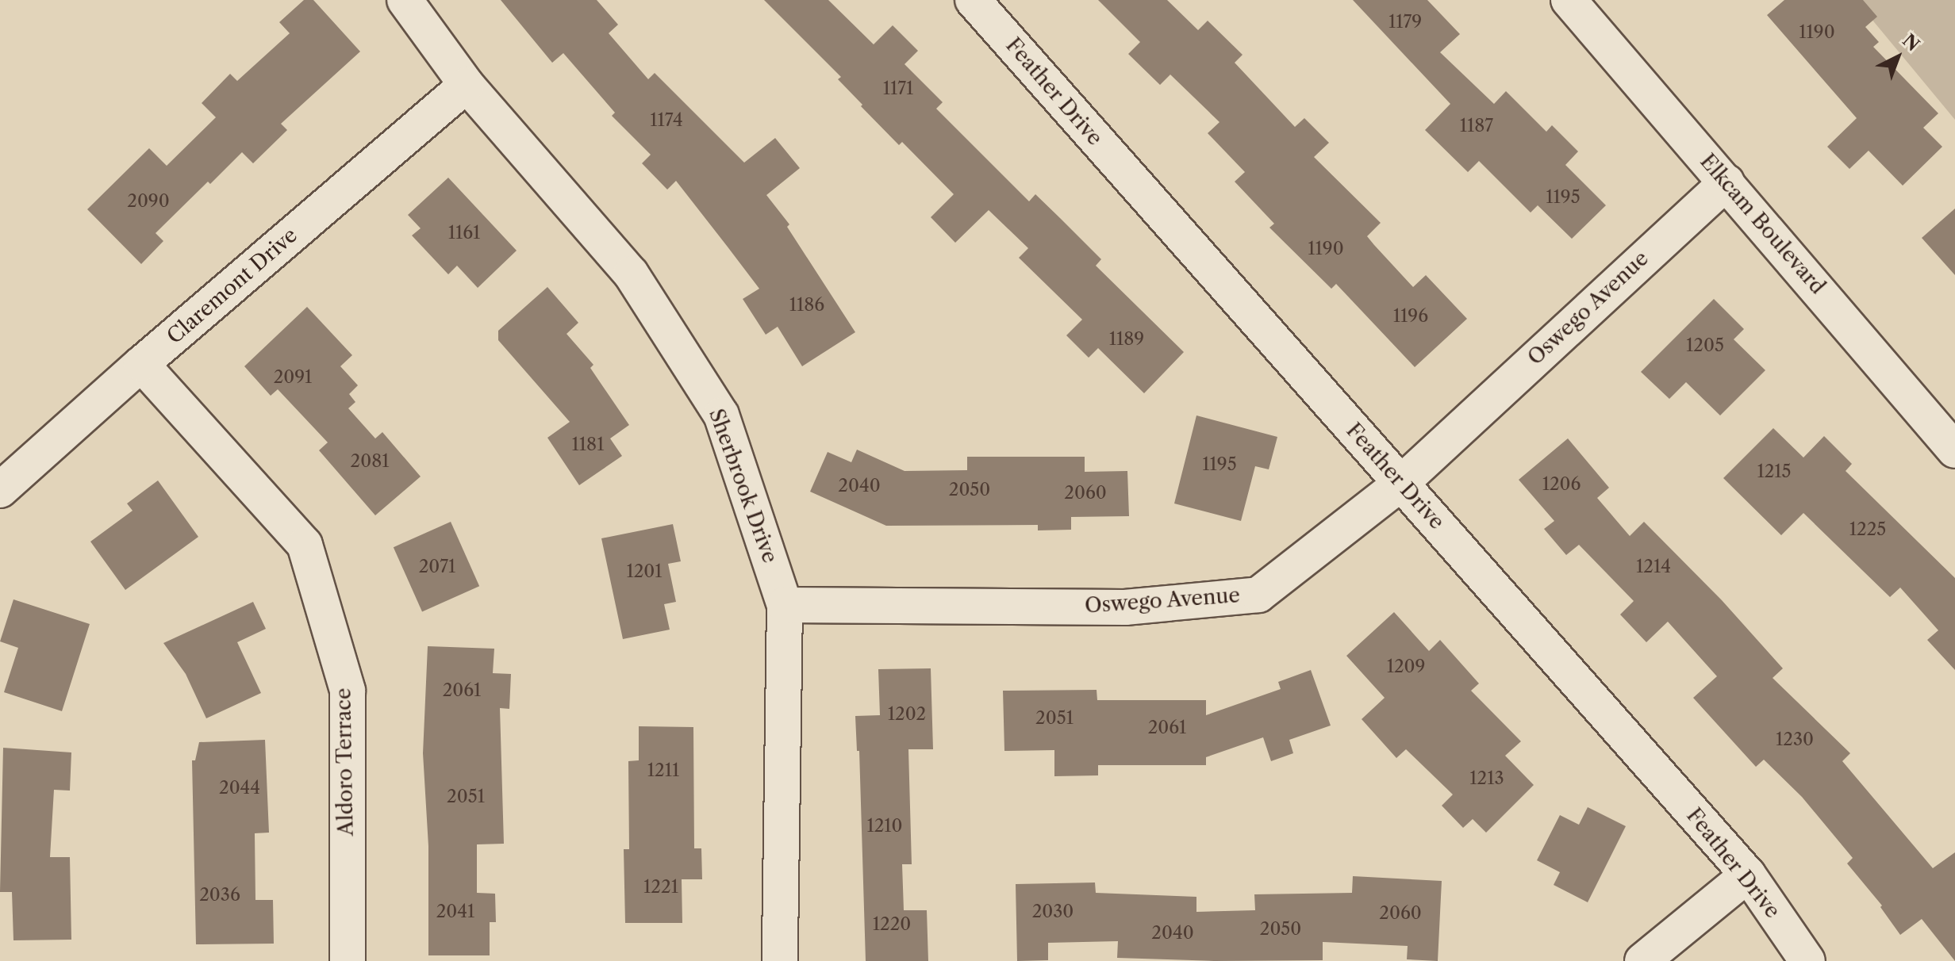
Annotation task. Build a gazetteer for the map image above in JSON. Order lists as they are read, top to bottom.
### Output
{
  "streets": {
    "street": [
      "Feather Drive",
      "Elkcam Boulevard",
      "Claremont Drive",
      "Oswego Avenue",
      "Sherbrook Drive",
      "Aldoro Terrace"
    ]
  },
  "crossings": [
    ["Feather Drive", "Oswego Avenue"],
    ["Elkcam Boulevard", "Oswego Avenue"],
    ["Claremont Drive", "Sherbrook Drive"],
    ["Claremont Drive", "Aldoro Terrace"],
    ["Oswego Avenue", "Sherbrook Drive"]
  ],
  "house_numbers": [
    "1179",
    "1190",
    "1171",
    "1174",
    "1187",
    "1195",
    "2090",
    "1161",
    "1190",
    "1186",
    "1196",
    "1189",
    "1205",
    "2091",
    "1181",
    "2081",
    "1195",
    "1215",
    "1206",
    "2040",
    "2050",
    "2060",
    "1225",
    "2071",
    "1214",
    "1201",
    "1209",
    "2061",
    "1202",
    "2051",
    "2061",
    "1230",
    "1211",
    "1213",
    "2044",
    "2051",
    "1210",
    "1221",
    "2036",
    "2041",
    "2030",
    "2060",
    "1220",
    "2050",
    "2040"
  ],
  "north": "top right"
}
